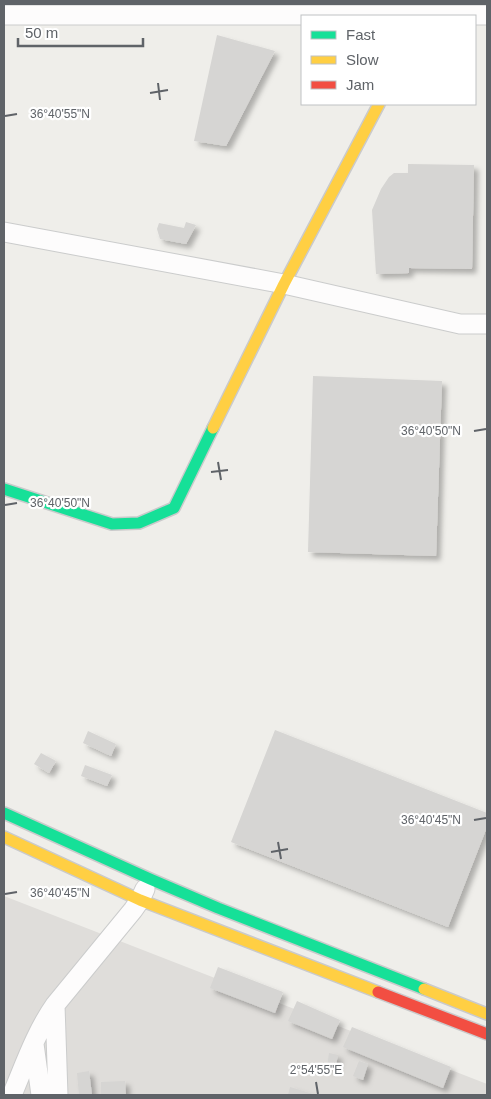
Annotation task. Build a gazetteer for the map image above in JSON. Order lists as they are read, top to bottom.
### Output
{
  "legend": ["Fast", "Slow", "Jam"],
  "scale_bar": "50 m",
  "coordinates": [
    "36°40'55\"N",
    "36°40'50\"N",
    "36°40'45\"N",
    "2°54'55\"E"
  ]
}
